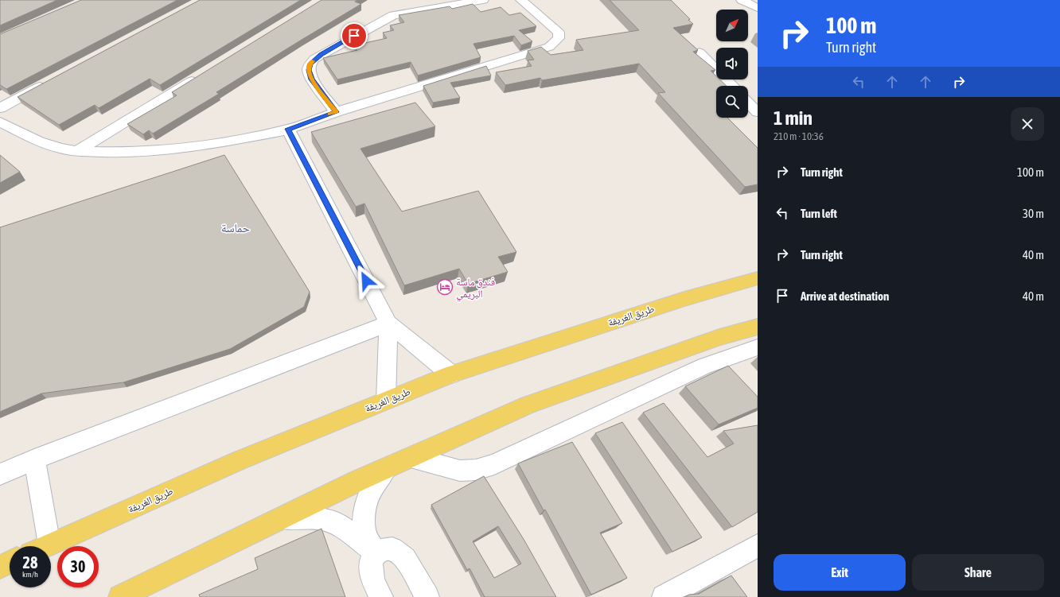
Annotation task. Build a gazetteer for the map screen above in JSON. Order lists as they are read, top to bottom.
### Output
{
  "streets": {
    "main road": ["طريق الغريفة"]
  },
  "districts": ["حماسة"],
  "places": {
    "hotel": ["فندق ماسة البريمي"]
  },
  "north": "top right",
  "page": {
    "turn": ["100 m", "Turn right"],
    "heading": ["1 min", "210 m · 10:36"],
    "list": [
      {
        "name": "Turn right",
        "value": "100 m"
      },
      {
        "name": "Turn left",
        "value": "30 m"
      },
      {
        "name": "Turn right",
        "value": "40 m"
      },
      {
        "name": "Arrive at destination",
        "value": "40 m"
      }
    ],
    "speed": "28 km/h",
    "limit": "30",
    "buttons": ["Exit", "Share"]
  }
}
